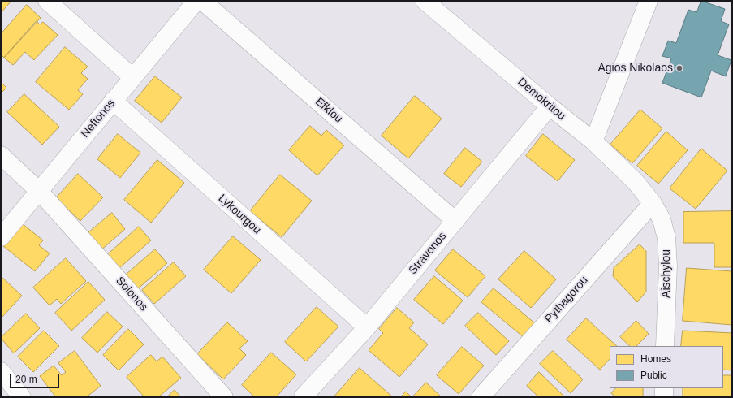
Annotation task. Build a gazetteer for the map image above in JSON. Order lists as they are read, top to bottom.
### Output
{
  "streets": {
    "street": [
      "Demokritou",
      "Efklou",
      "Neftonos",
      "Lykourgou",
      "Stravonos",
      "Aischylou",
      "Solonos",
      "Pythagorou"
    ]
  },
  "crossings": [
    ["Demokritou", "Stravonos"],
    ["Demokritou", "Aischylou"],
    ["Demokritou", "Pythagorou"],
    ["Efklou", "Stravonos"],
    ["Neftonos", "Lykourgou"],
    ["Neftonos", "Solonos"],
    ["Lykourgou", "Stravonos"],
    ["Aischylou", "Pythagorou"]
  ],
  "places": ["Agios Nikolaos"],
  "legend": ["Homes", "Public"],
  "scale_bar": "20 m"
}
